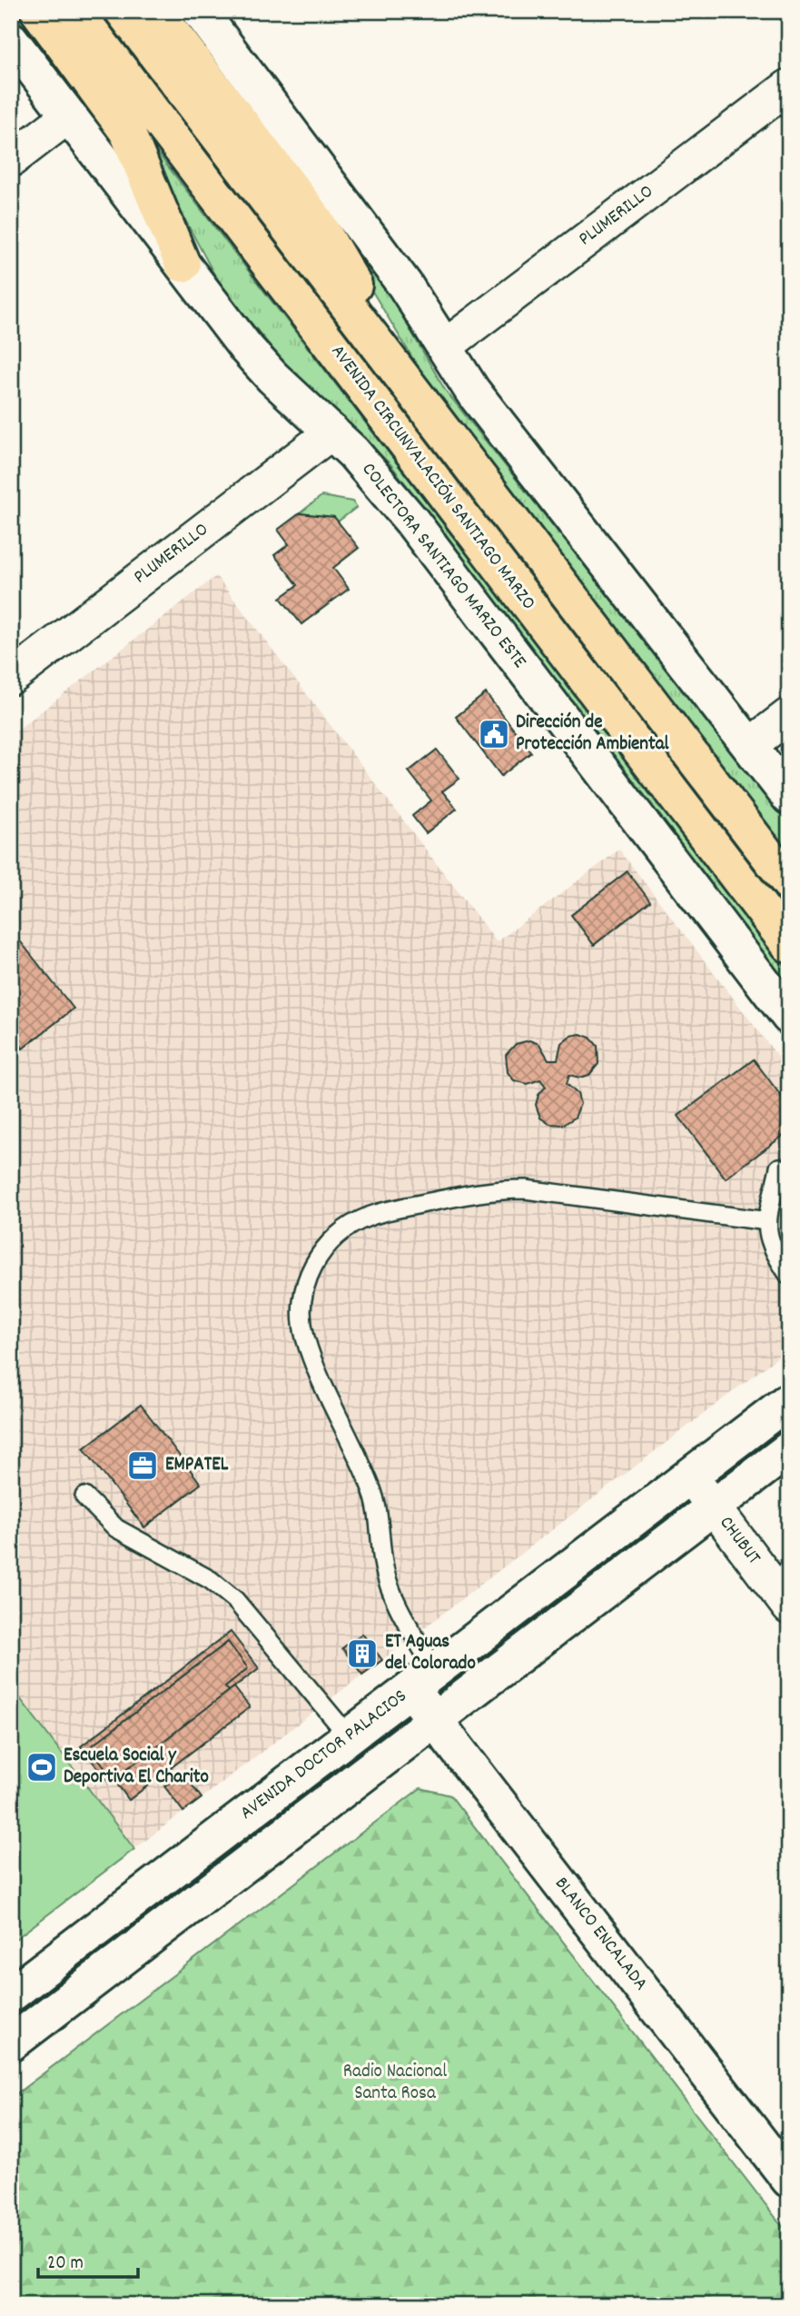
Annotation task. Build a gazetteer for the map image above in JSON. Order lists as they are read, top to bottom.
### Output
{
  "streets": {
    "highway": ["AVENIDA CIRCUNVALACIÓN SANTIAGO MARZO"],
    "street": [
      "PLUMERILLO",
      "COLECTORA SANTIAGO MARZO ESTE",
      "CHUBUT",
      "AVENIDA DOCTOR PALACIOS",
      "BLANCO ENCALADA"
    ]
  },
  "crossings": [
    ["PLUMERILLO", "COLECTORA SANTIAGO MARZO ESTE"],
    ["CHUBUT", "AVENIDA DOCTOR PALACIOS"],
    ["AVENIDA DOCTOR PALACIOS", "BLANCO ENCALADA"]
  ],
  "parks": ["Radio Nacional Santa Rosa"],
  "places": {
    "public building": ["Dirección de Protección Ambiental"],
    "office": ["EMPATEL"],
    "building": ["ET Aguas del Colorado"],
    "sports": ["Escuela Social y Deportiva El Charito"]
  },
  "scale_bar": "20 m"
}
